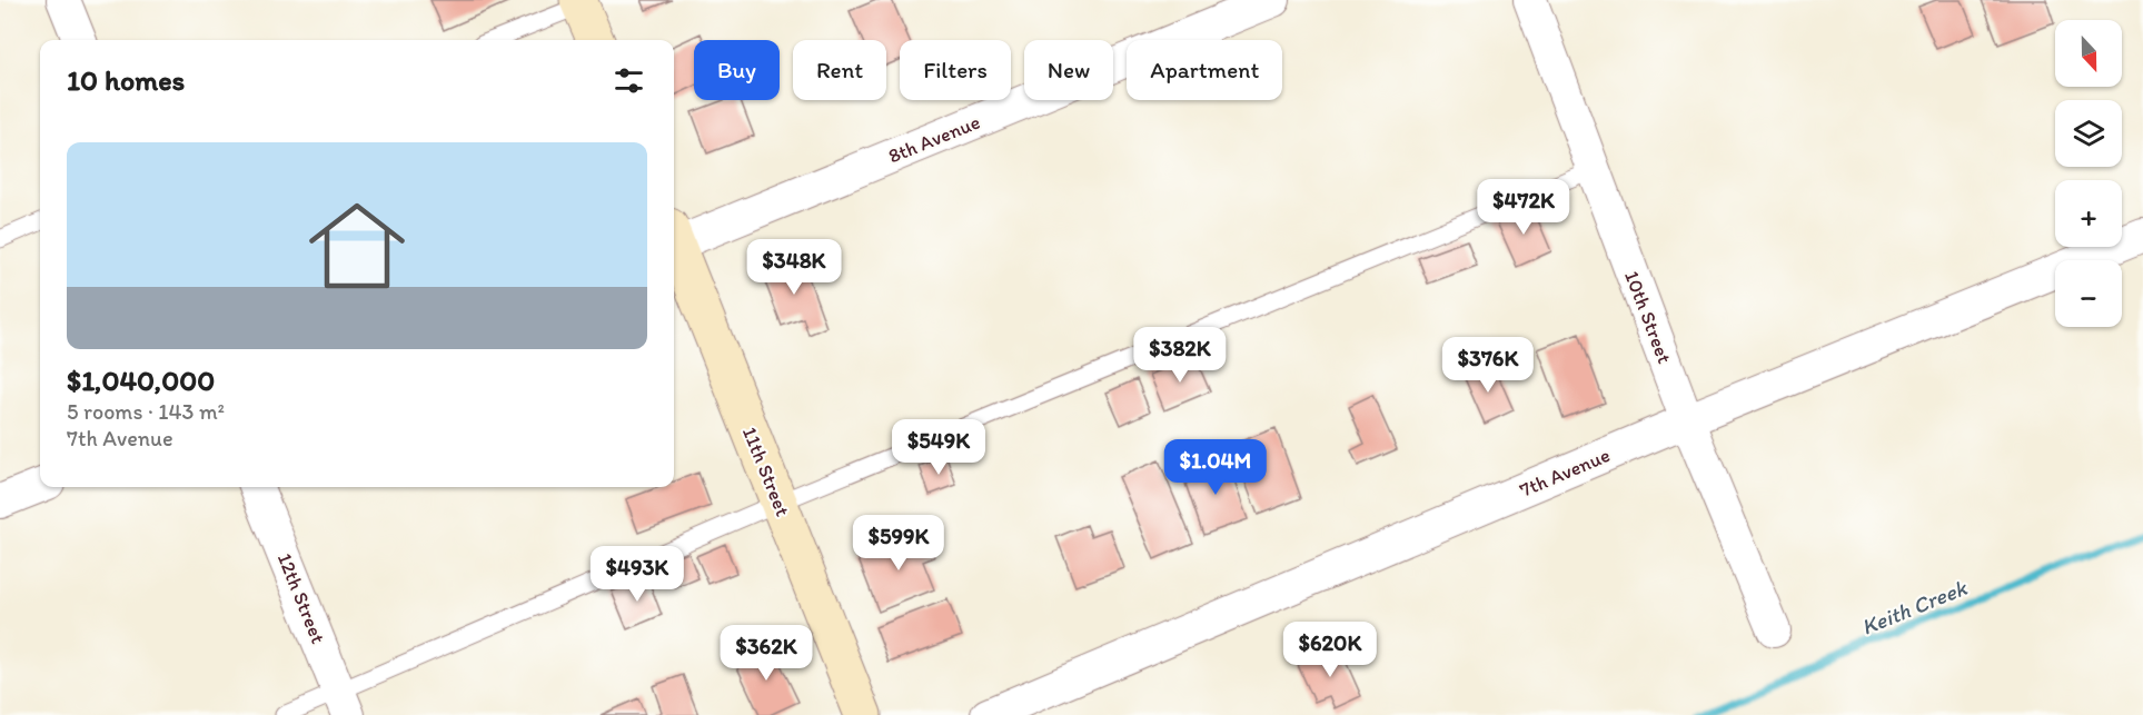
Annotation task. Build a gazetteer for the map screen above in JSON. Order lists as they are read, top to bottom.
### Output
{
  "streets": {
    "main road": ["11th Street"],
    "street": [
      "8th Avenue",
      "10th Street",
      "7th Avenue",
      "12th Street"
    ]
  },
  "crossings": [
    ["10th Street", "7th Avenue"]
  ],
  "water": ["Keith Creek"],
  "north": "bottom",
  "page": {
    "map_buttons": ["+", "−"],
    "chip": [
      "Buy",
      "Rent",
      "Filters",
      "New",
      "Apartment"
    ],
    "heading": "10 homes",
    "list": [
      {
        "name": "$1,040,000",
        "note": "5 rooms · 143 m² · 7th Avenue"
      }
    ],
    "price": [
      "$472K",
      "$348K",
      "$382K",
      "$376K",
      "$549K",
      "$1.04M",
      "$599K",
      "$493K",
      "$620K",
      "$362K"
    ]
  }
}
